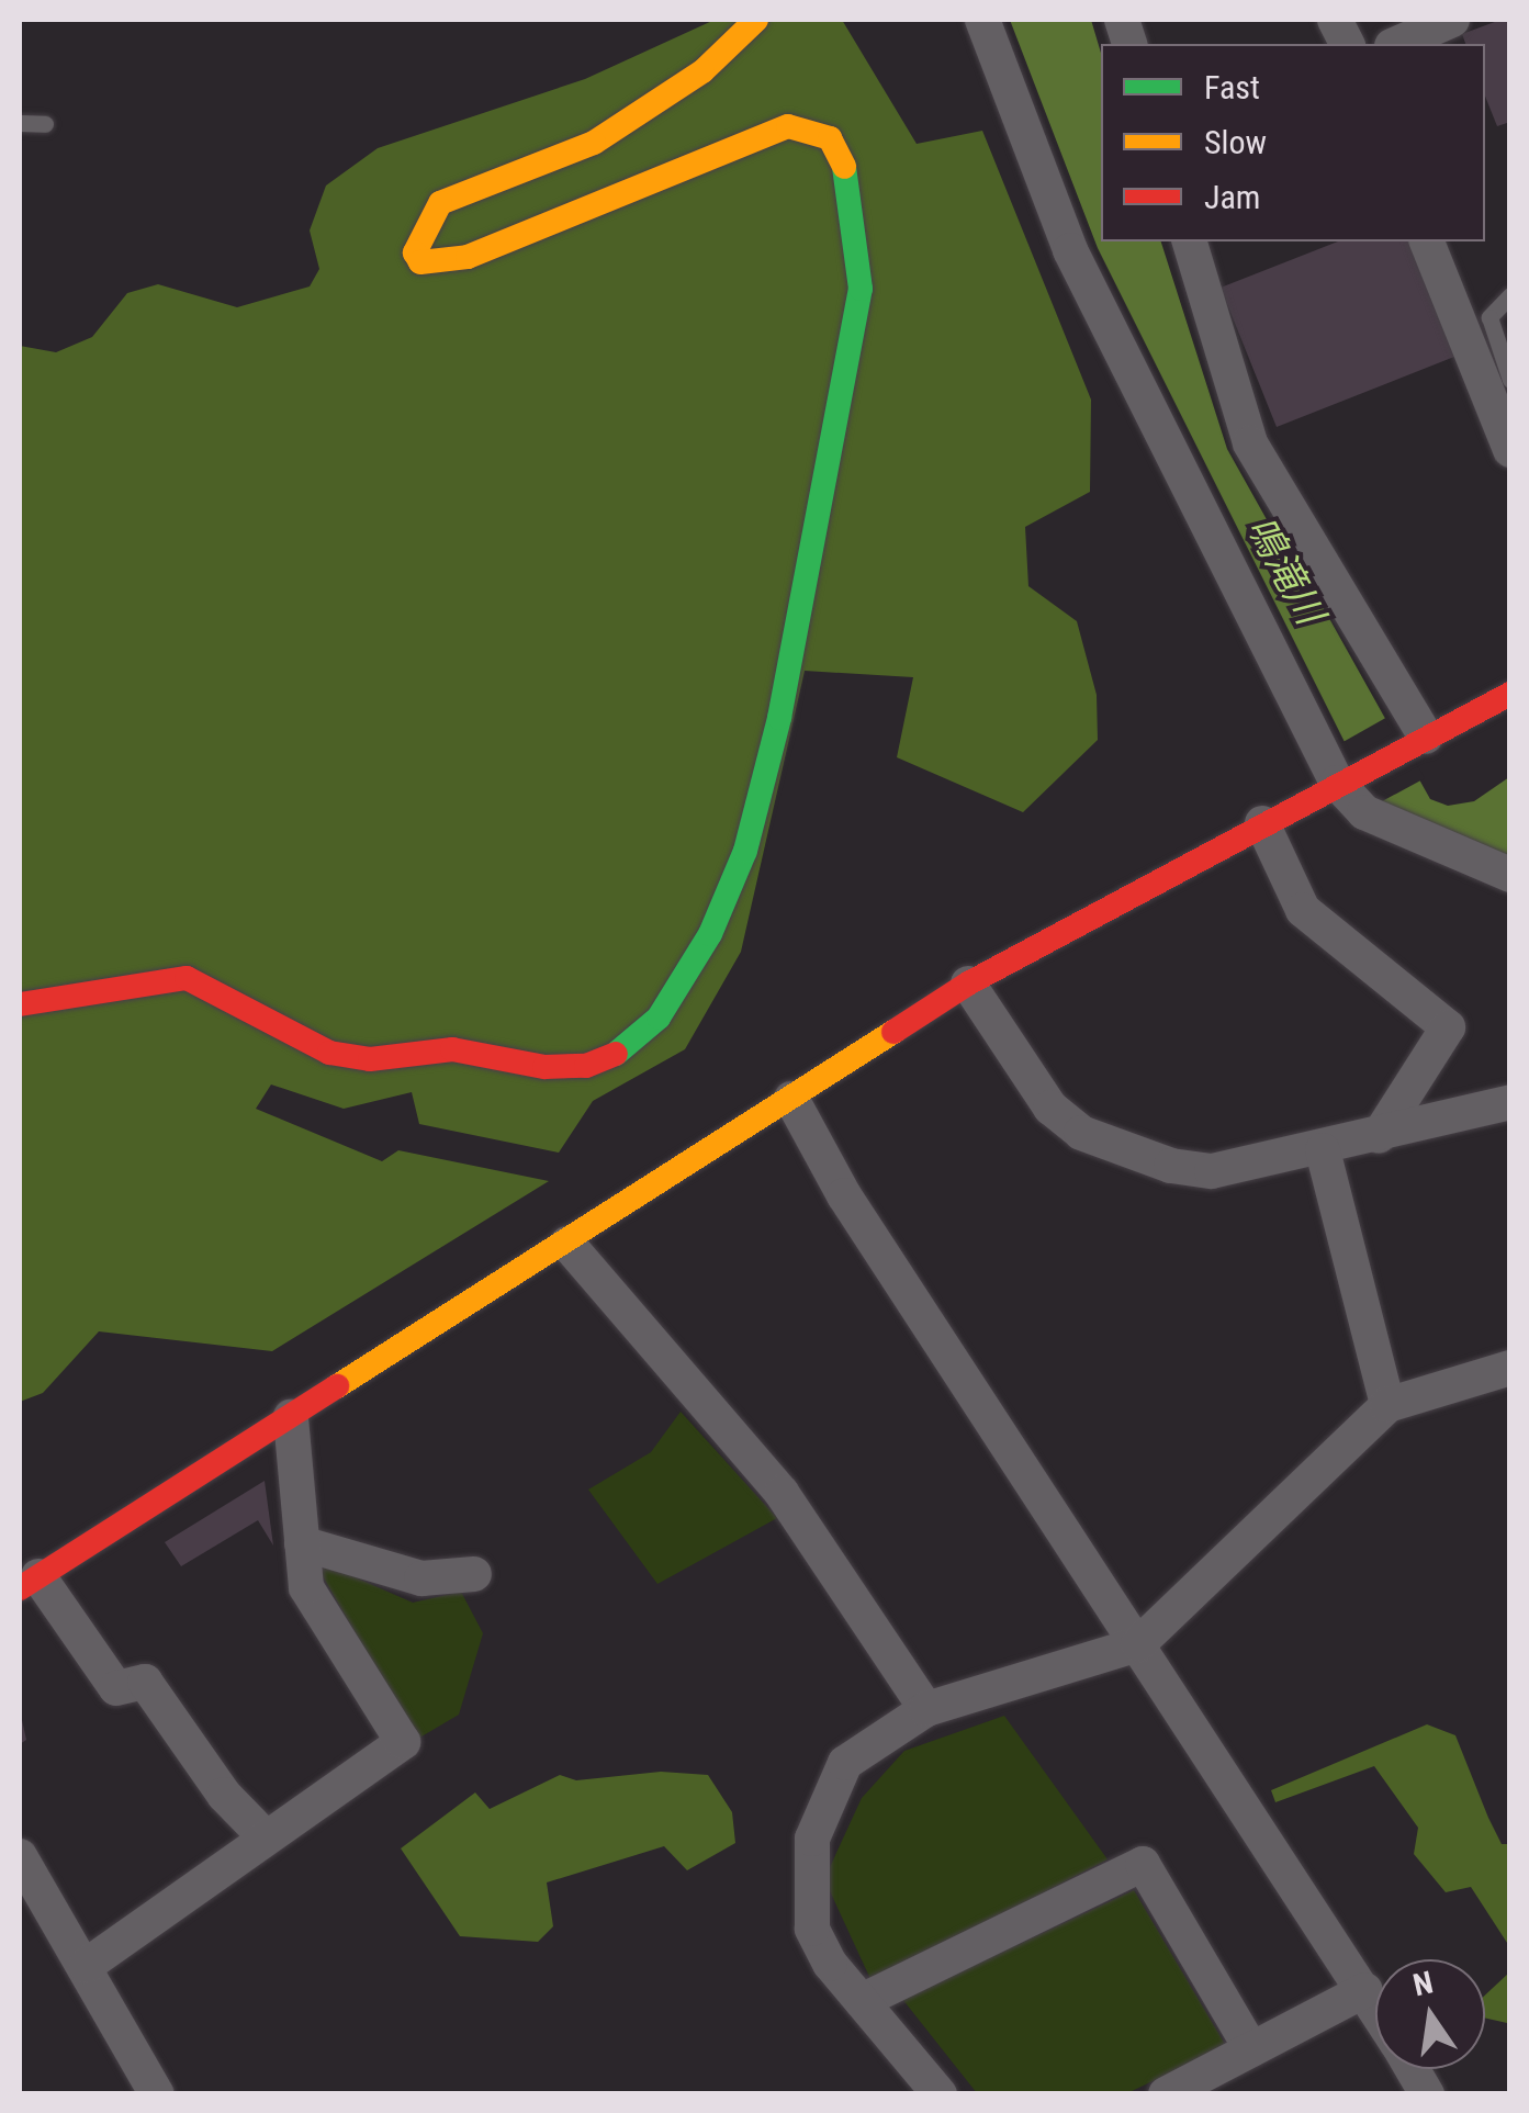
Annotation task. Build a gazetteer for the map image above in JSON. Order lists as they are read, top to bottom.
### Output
{
  "water": ["鳴滝川"],
  "legend": ["Fast", "Slow", "Jam"],
  "north": "top"
}
